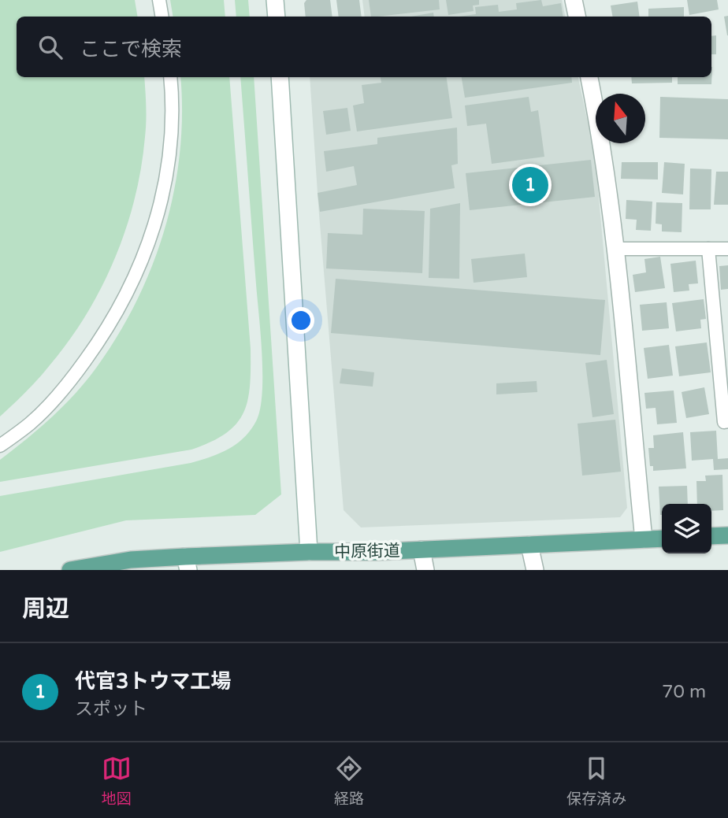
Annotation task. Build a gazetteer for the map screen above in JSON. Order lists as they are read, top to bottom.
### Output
{
  "streets": {
    "main road": ["中原街道"]
  },
  "north": "top",
  "page": {
    "search": "ここで検索",
    "pins": "1",
    "heading": "周辺",
    "list": [
      {
        "mark": "1",
        "name": "代官3トウマ工場",
        "note": "スポット",
        "value": "70 m"
      }
    ],
    "nav": ["地図", "経路", "保存済み"]
  }
}
